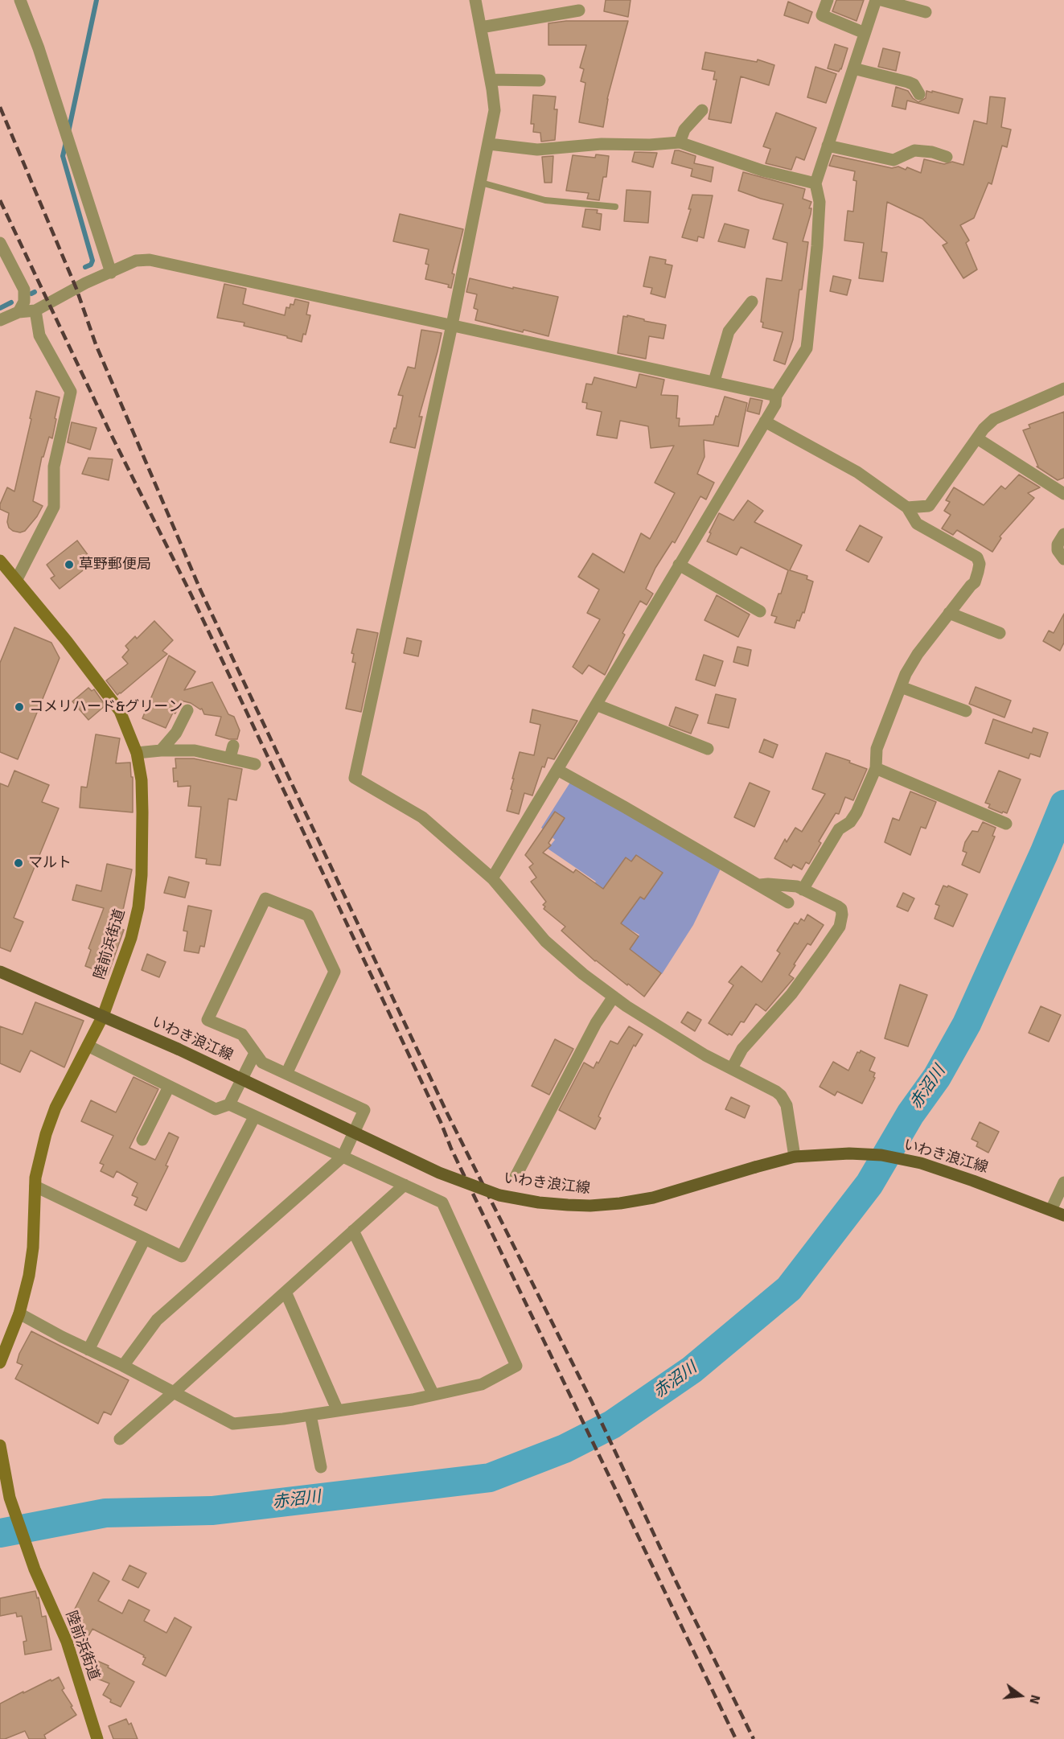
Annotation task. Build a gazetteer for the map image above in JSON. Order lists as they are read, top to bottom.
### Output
{
  "streets": {
    "main road": ["いわき浪江線"],
    "street": ["陸前浜街道"]
  },
  "crossings": [
    ["陸前浜街道", "いわき浪江線"]
  ],
  "water": ["赤沼川"],
  "places": ["草野郵便局", "コメリハード&グリーン", "マルト"],
  "north": "right"
}
